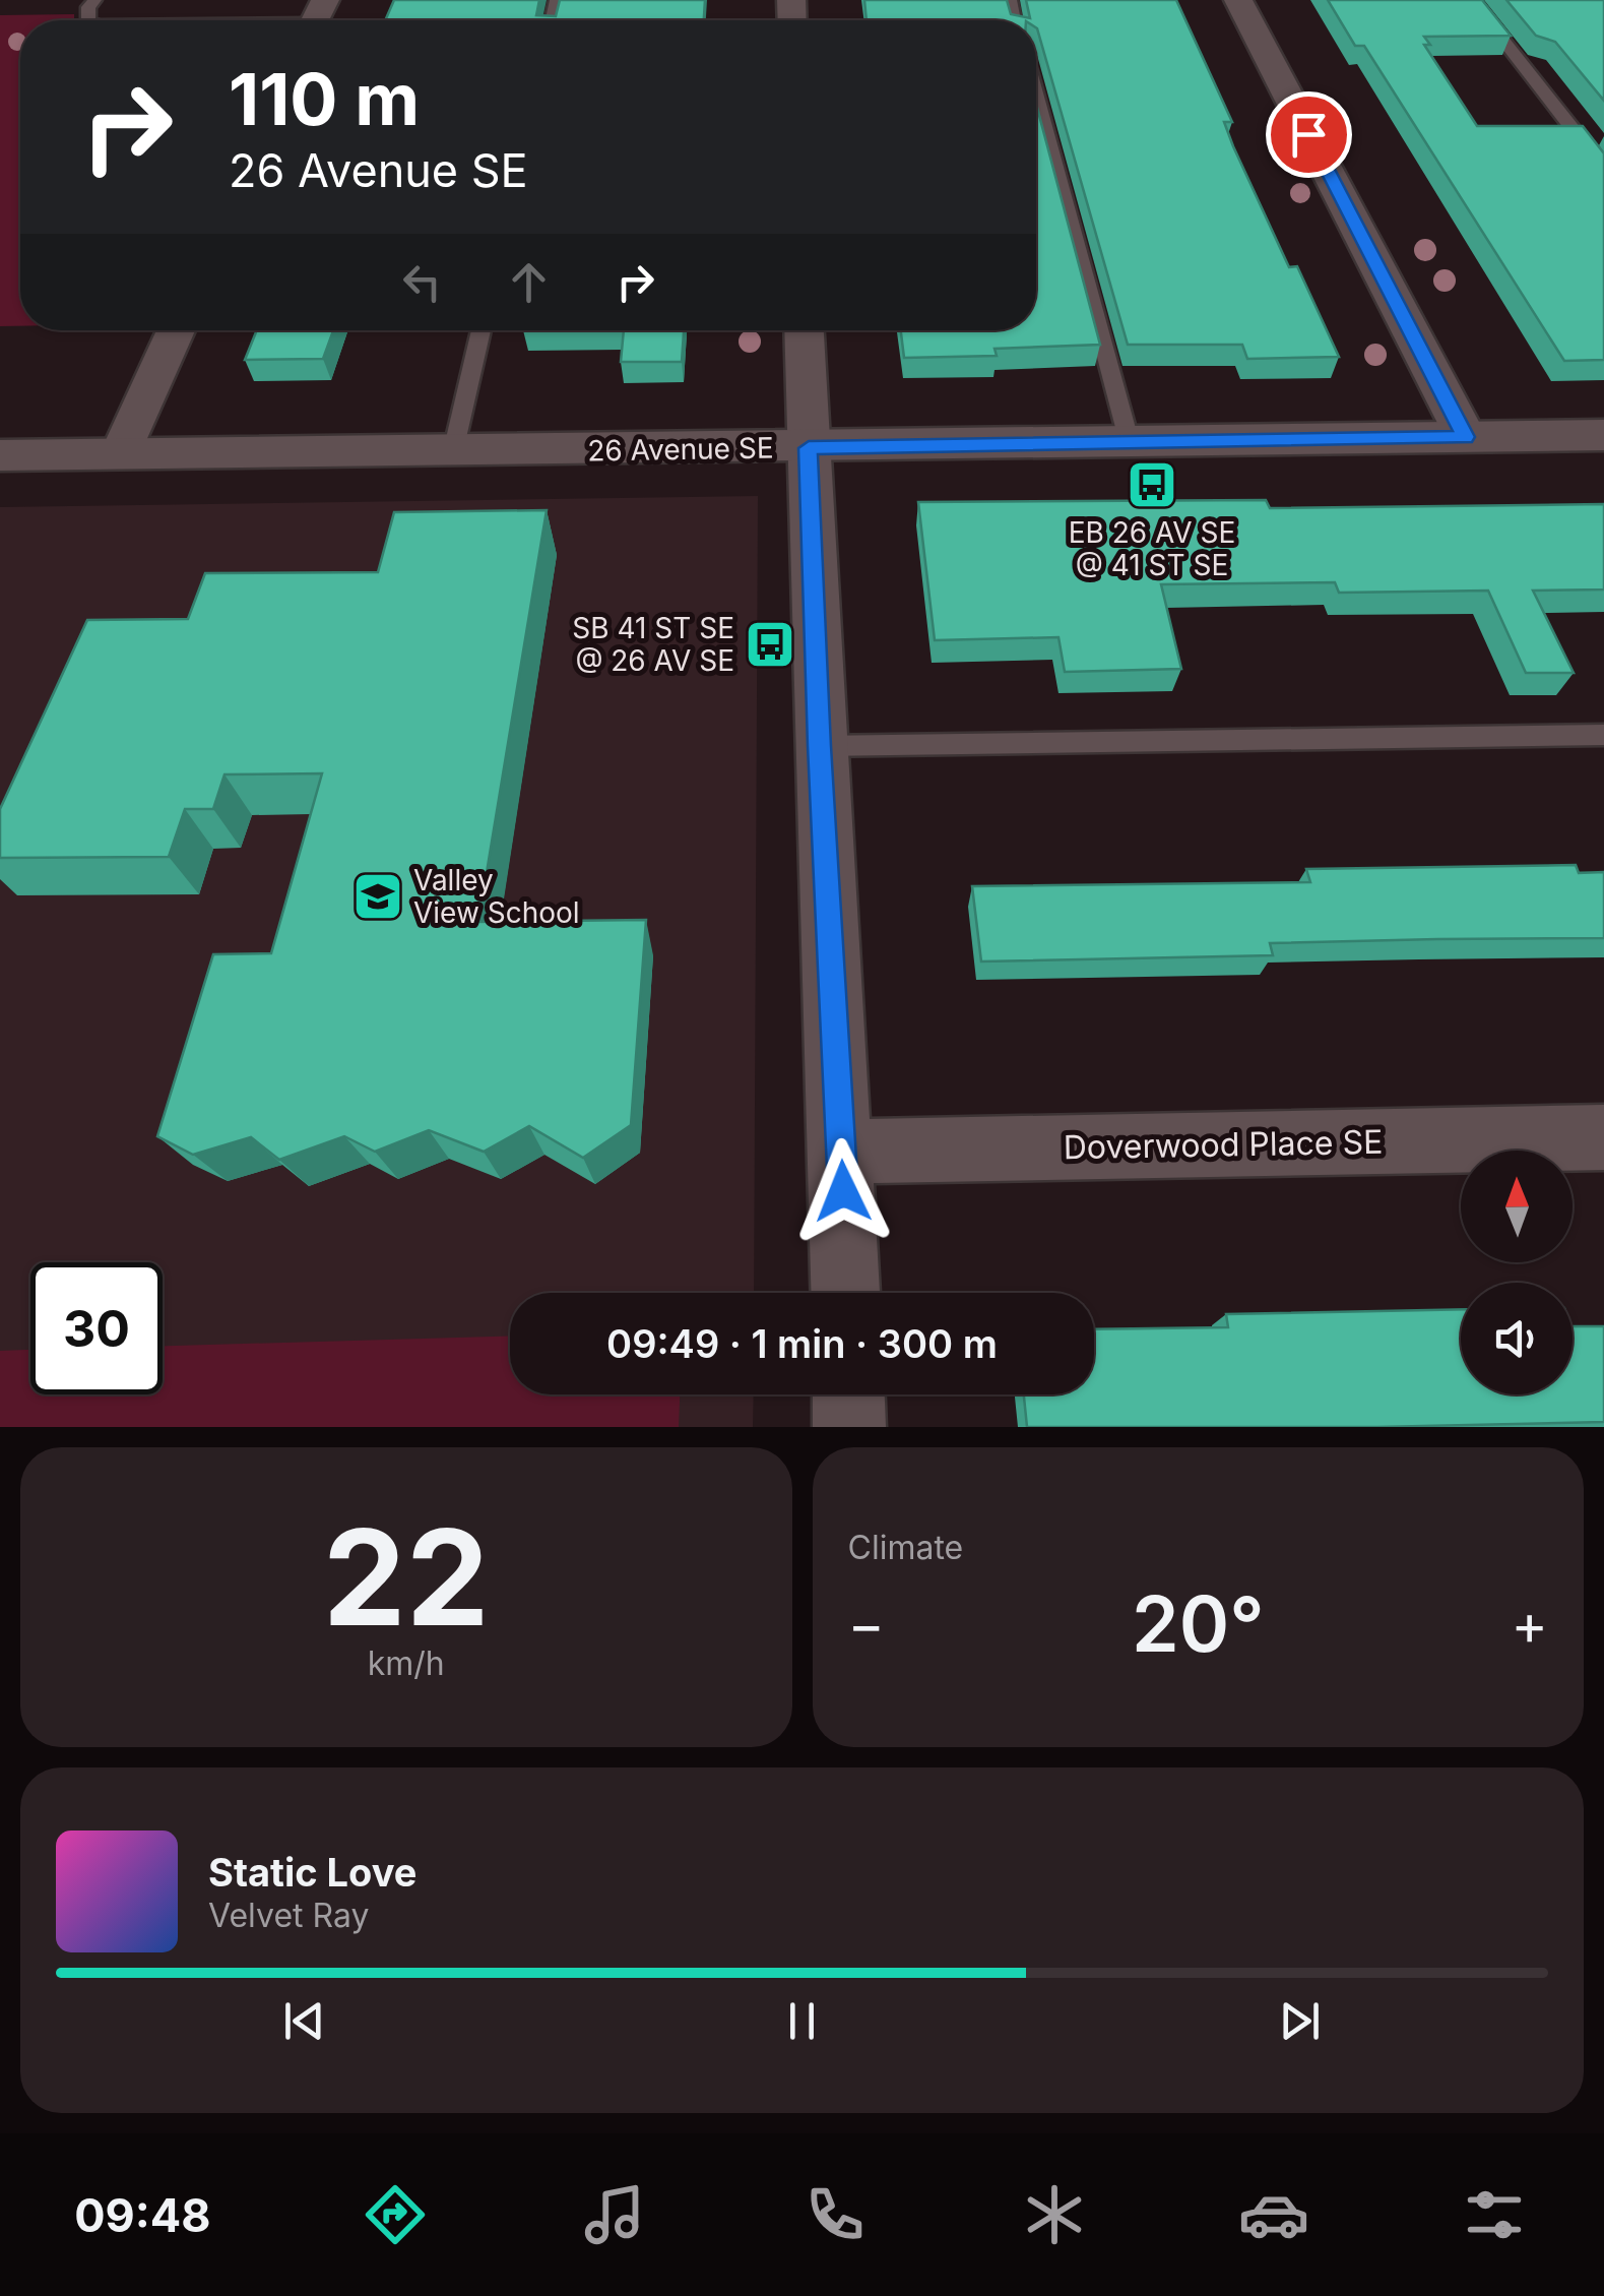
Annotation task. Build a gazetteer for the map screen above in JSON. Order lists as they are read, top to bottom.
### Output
{
  "streets": {
    "street": ["26 Avenue SE", "Doverwood Place SE"]
  },
  "places": {
    "bus stop": ["EB 26 AV SE @ 41 ST SE", "SB 41 ST SE @ 26 AV SE"],
    "school or university": ["Valley View School"]
  },
  "north": "top",
  "page": {
    "turn": ["110 m", "26 Avenue SE"],
    "limit": "30",
    "trip": "09:49 · 1 min · 300 m",
    "tile": [
      ["22", "km/h"],
      "Climate"
    ],
    "heat": ["−", "20°", "+"],
    "song": ["Static Love", "Velvet Ray"],
    "tabs": "09:48"
  }
}
